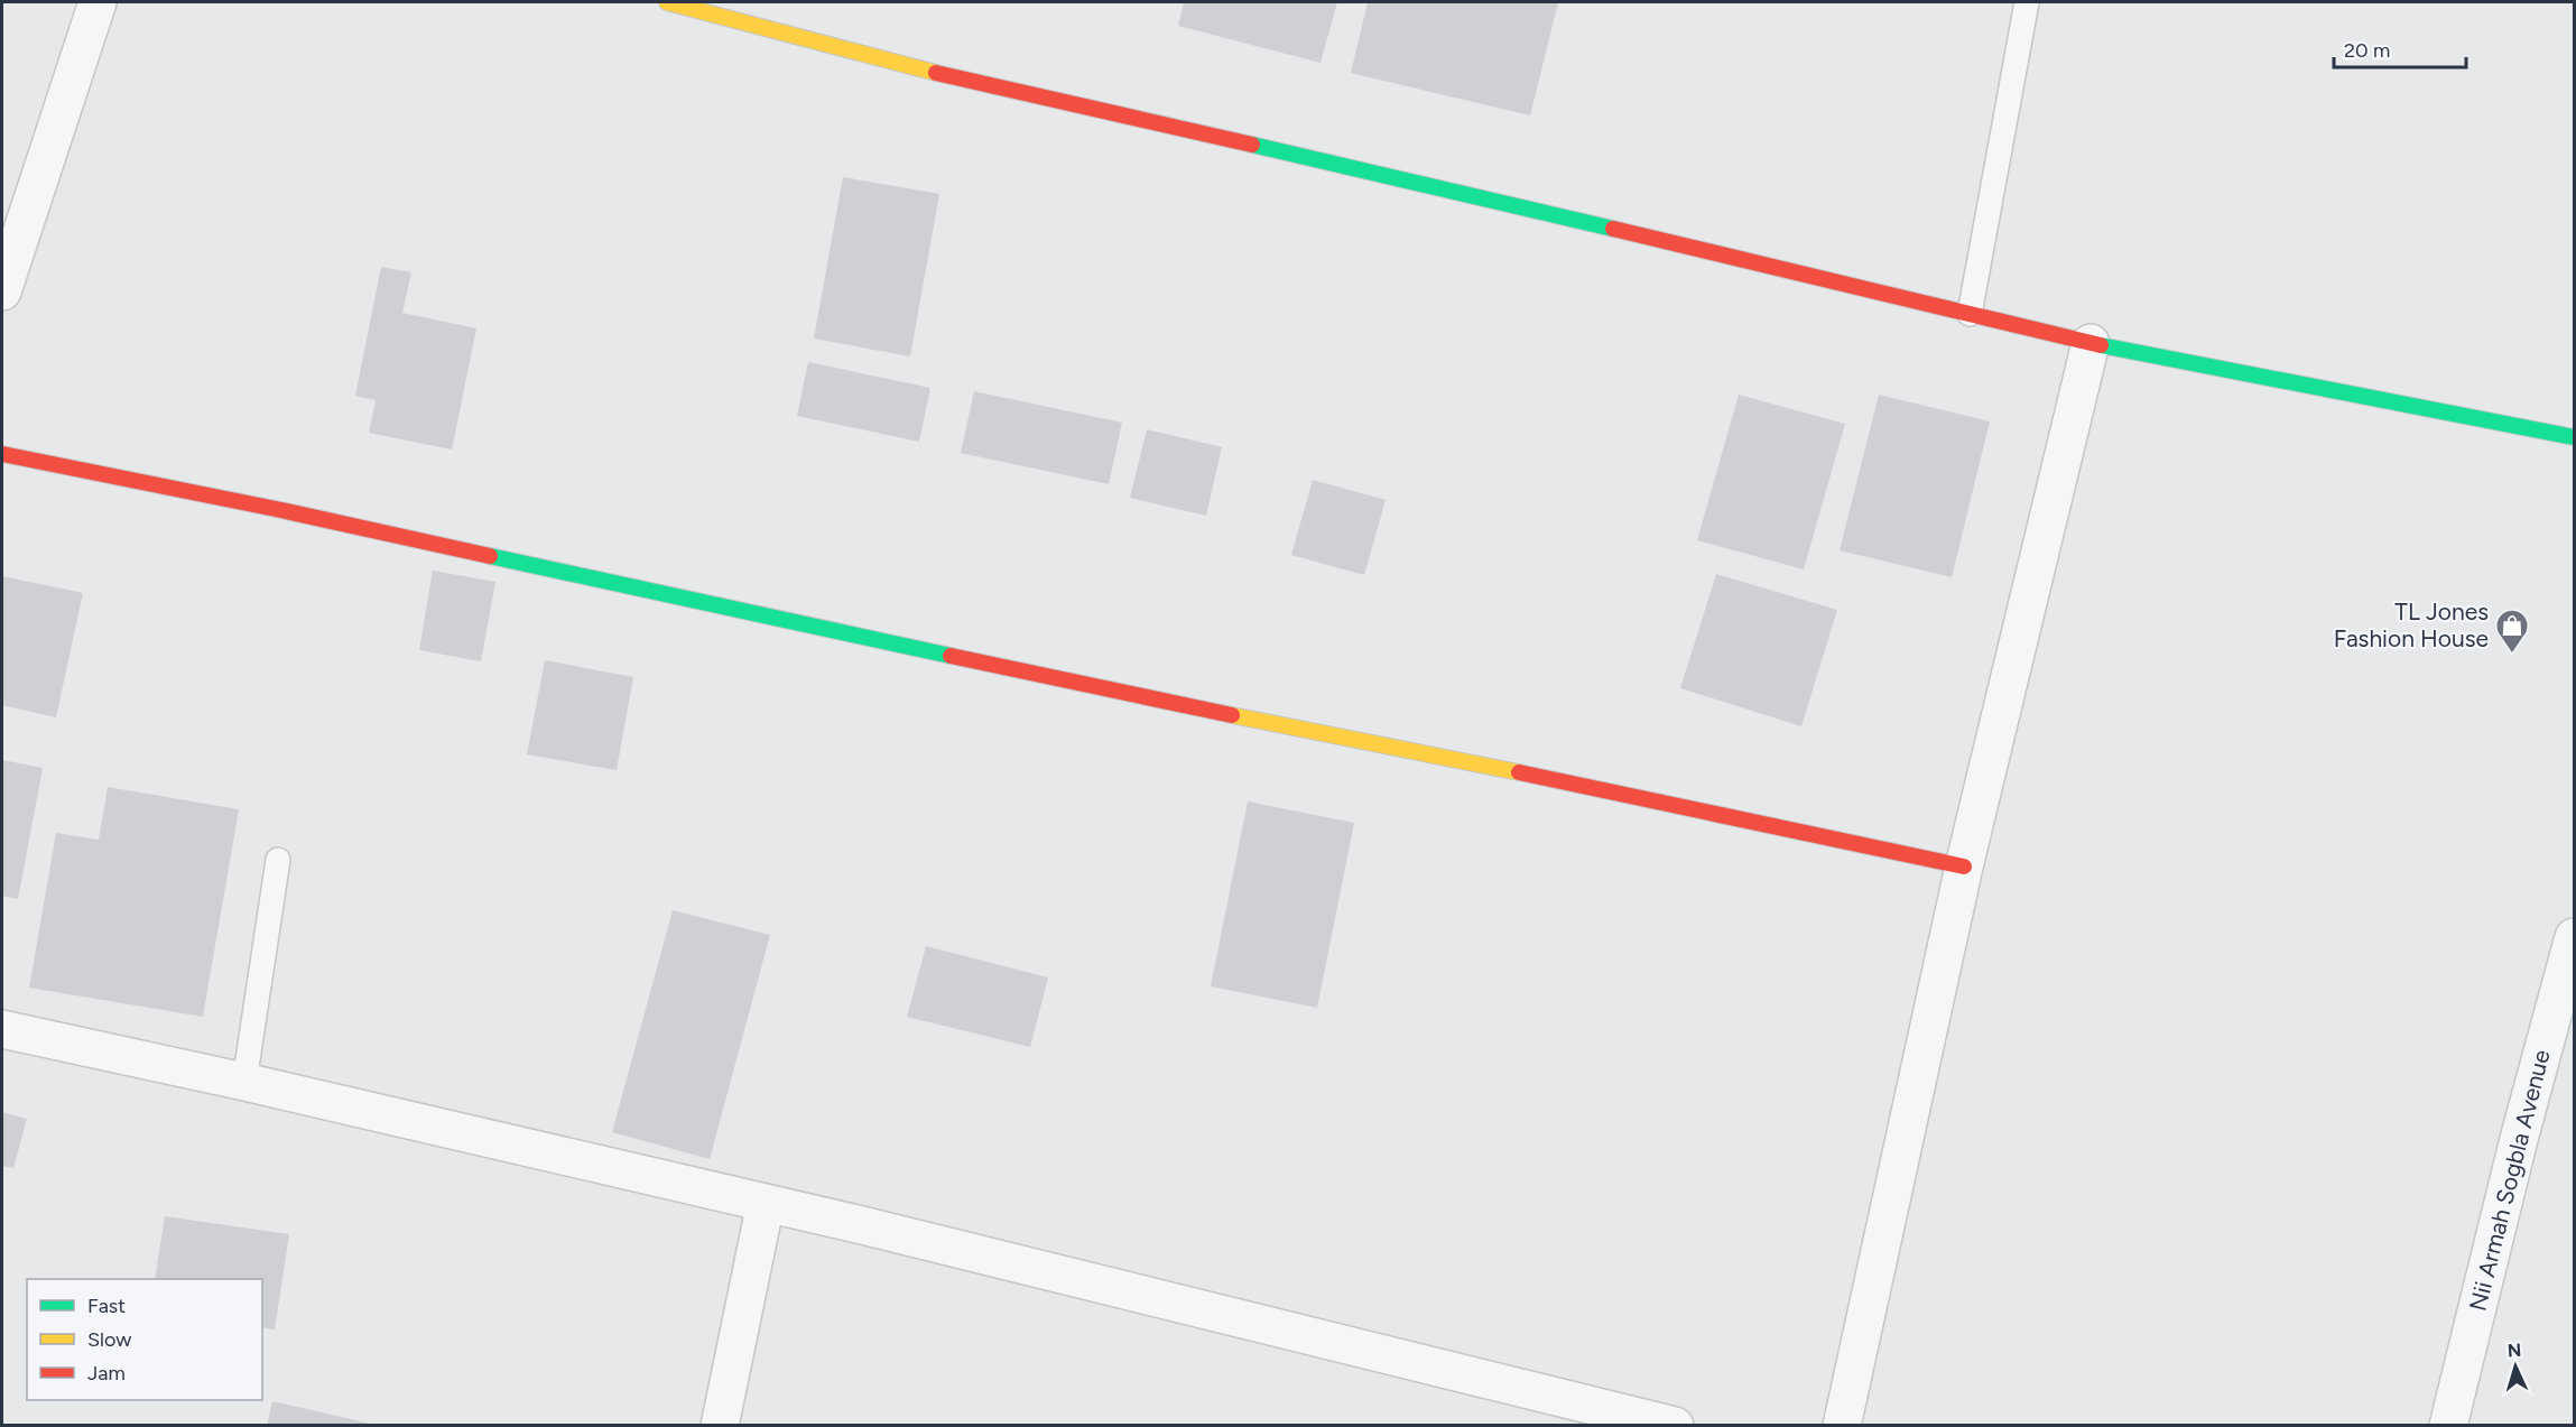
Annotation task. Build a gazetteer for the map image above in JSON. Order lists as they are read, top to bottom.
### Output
{
  "streets": {
    "street": ["Nii Armah Sogbla Avenue"]
  },
  "places": {
    "shop": ["TL Jones Fashion House"]
  },
  "legend": ["Fast", "Slow", "Jam"],
  "scale_bar": "20 m",
  "north": "top"
}
